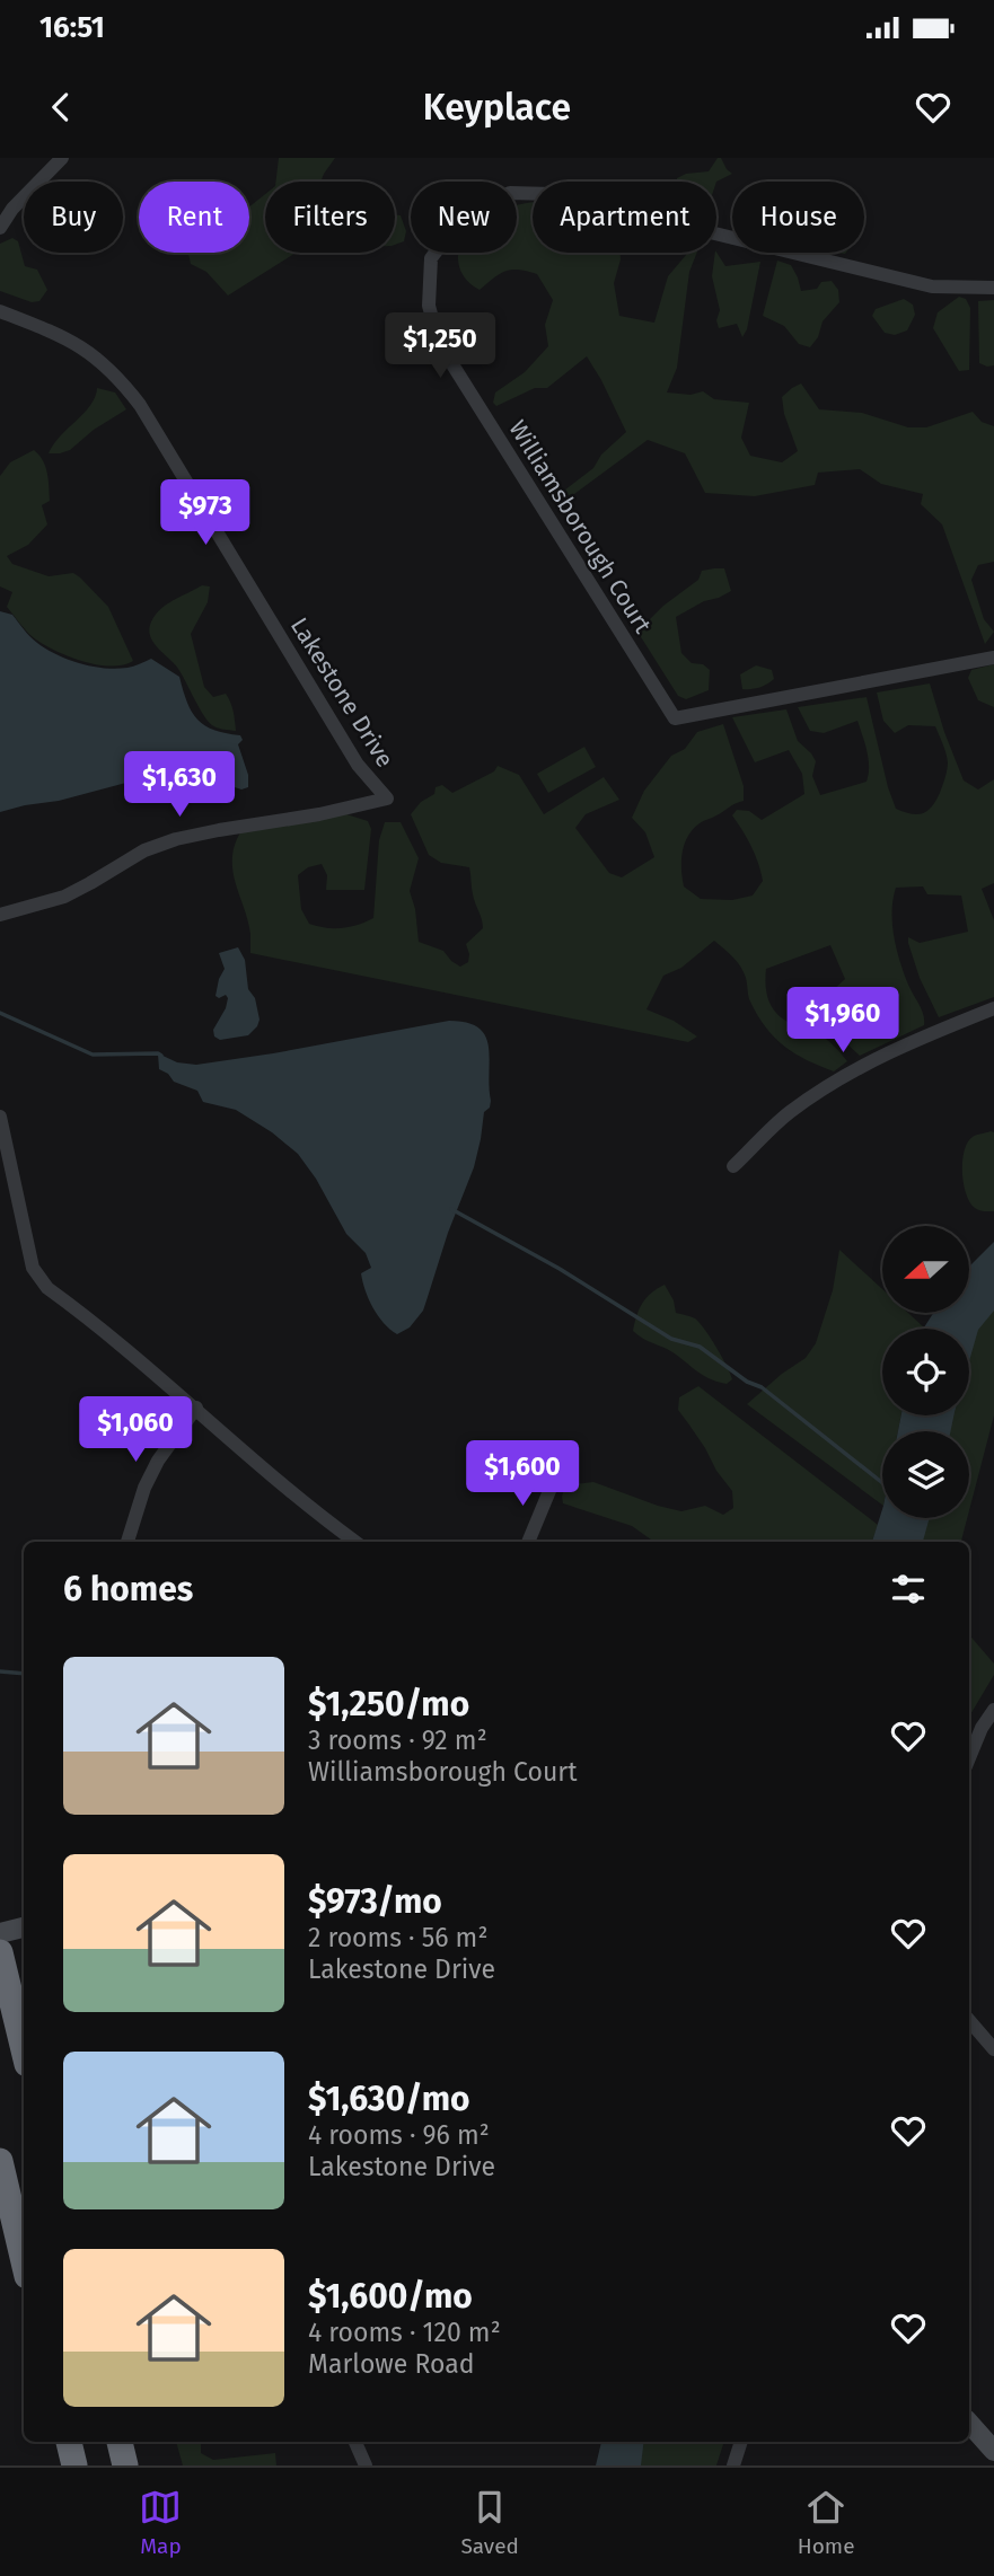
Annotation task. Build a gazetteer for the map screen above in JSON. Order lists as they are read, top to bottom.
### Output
{
  "streets": {
    "street": ["Williamsborough Court", "Lakestone Drive"]
  },
  "north": "left",
  "page": {
    "status": "16:51",
    "header": "Keyplace",
    "chip": [
      "Buy",
      "Rent",
      "Filters",
      "New",
      "Apartment",
      "House"
    ],
    "price": [
      "$1,250",
      "$973",
      "$1,630",
      "$1,960",
      "$1,060",
      "$1,600"
    ],
    "heading": "6 homes",
    "list": [
      {
        "name": "$1,250/mo",
        "note": "3 rooms · 92 m² · Williamsborough Court"
      },
      {
        "name": "$973/mo",
        "note": "2 rooms · 56 m² · Lakestone Drive"
      },
      {
        "name": "$1,630/mo",
        "note": "4 rooms · 96 m² · Lakestone Drive"
      },
      {
        "name": "$1,600/mo",
        "note": "4 rooms · 120 m² · Marlowe Road"
      }
    ],
    "tabs": ["Map", "Saved", "Home"]
  }
}
